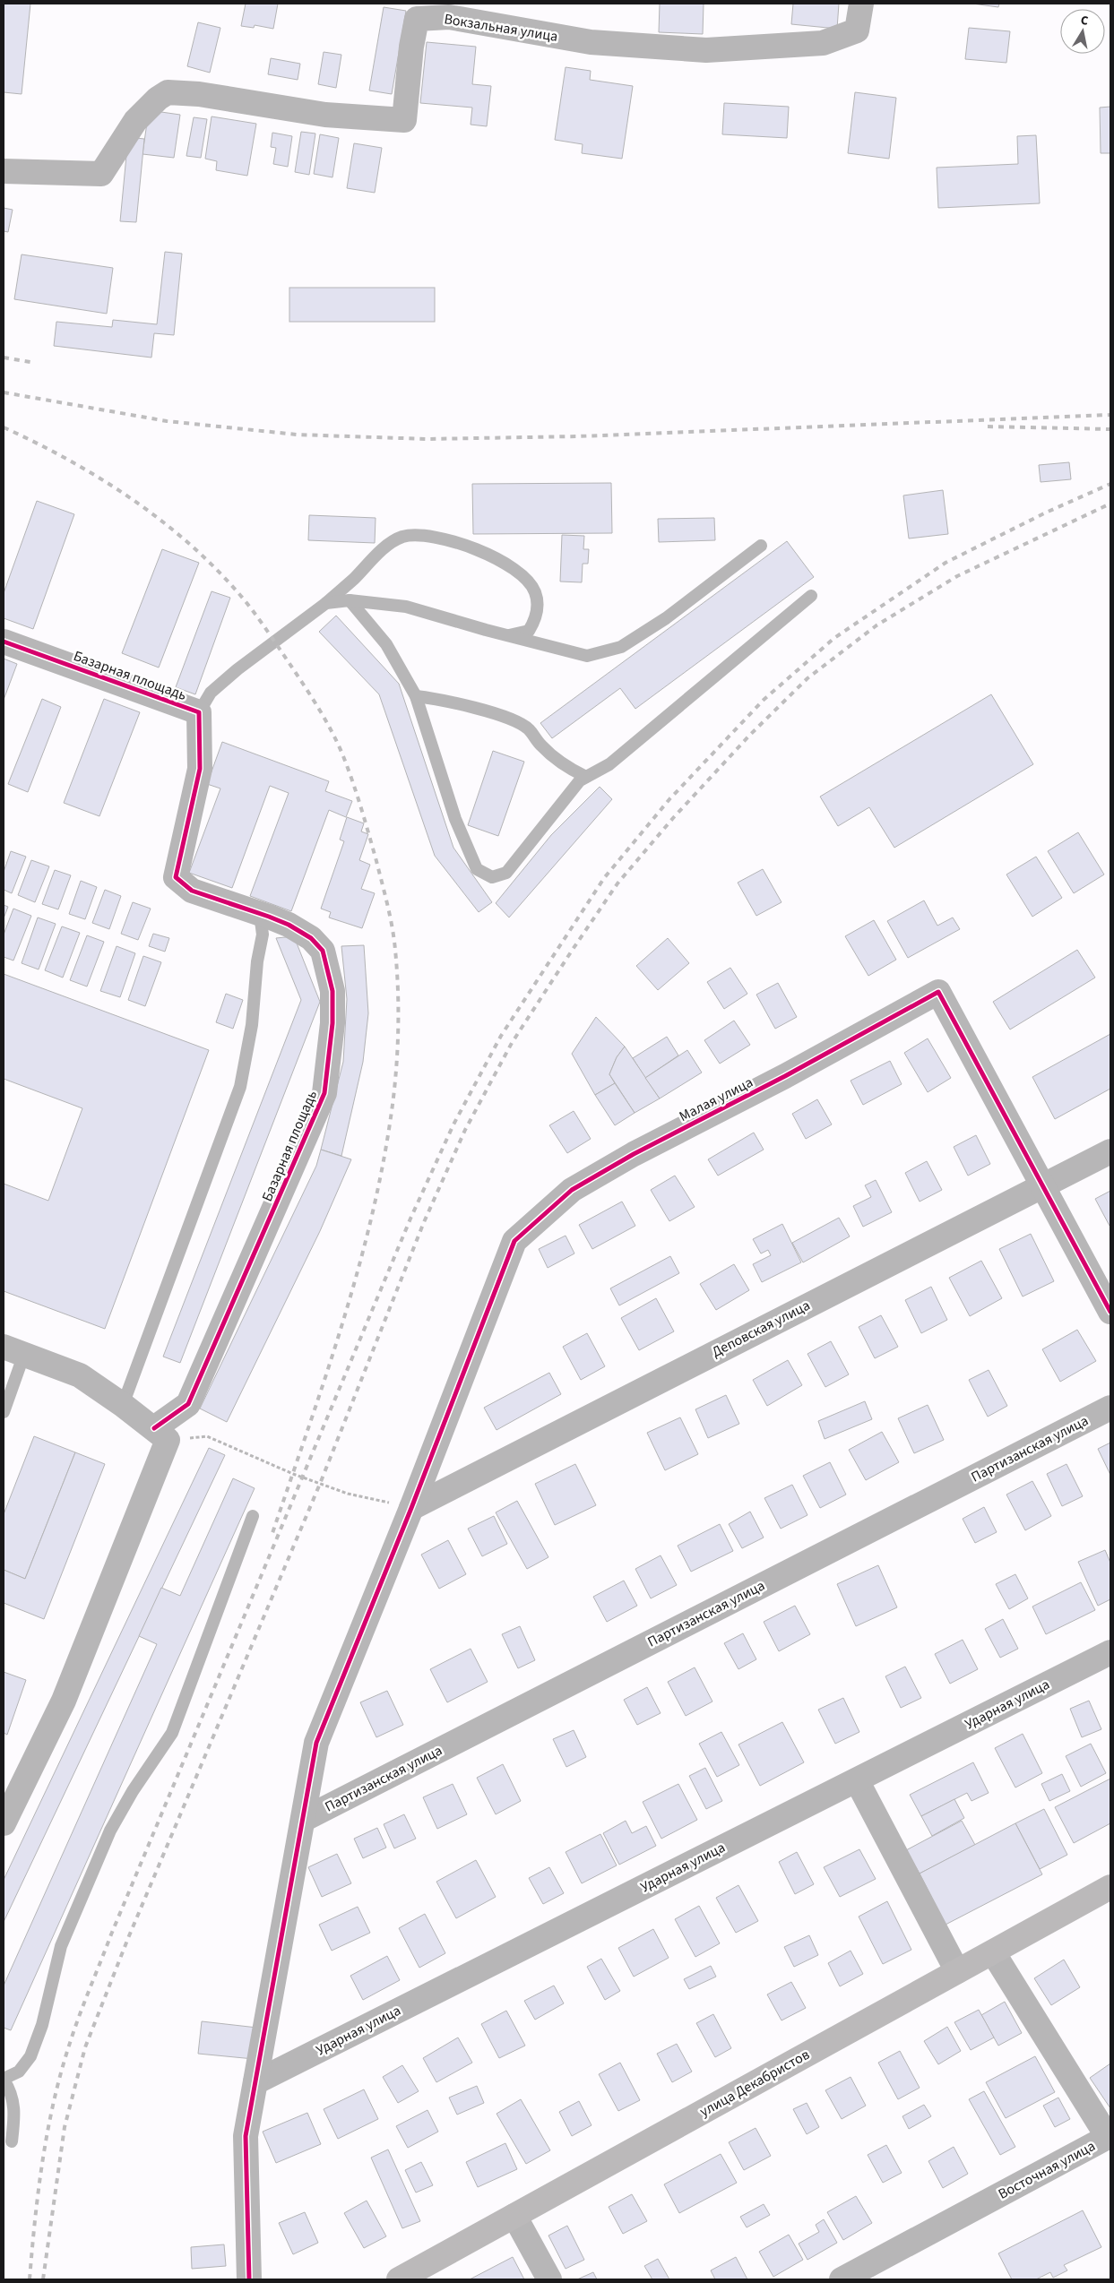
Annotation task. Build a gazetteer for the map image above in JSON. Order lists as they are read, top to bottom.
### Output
{
  "streets": {
    "main road": ["улица Декабристов"],
    "street": [
      "Вокзальная улица",
      "Базарная площадь",
      "Малая улица",
      "Деповская улица",
      "Партизанская улица",
      "Ударная улица",
      "Восточная улица"
    ]
  },
  "crossings": [
    ["Малая улица", "Деповская улица"],
    ["улица Декабристов", "Восточная улица"]
  ],
  "north": "top"
}
